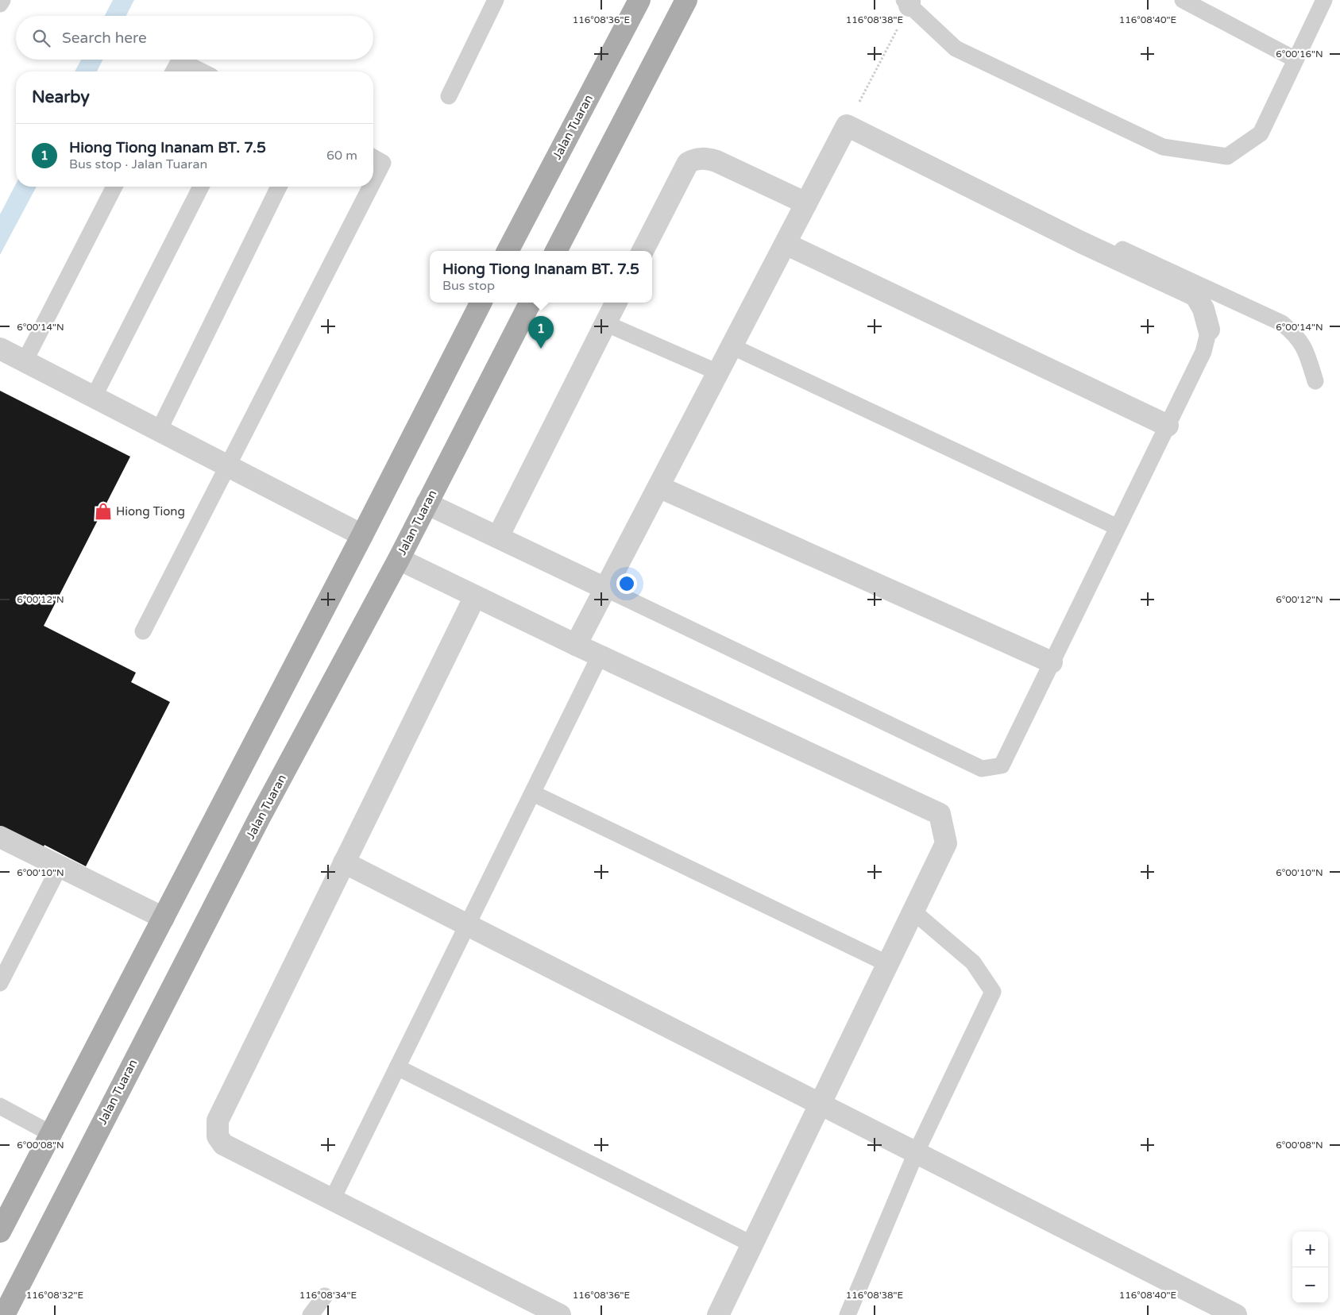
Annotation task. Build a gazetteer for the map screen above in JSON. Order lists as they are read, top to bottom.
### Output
{
  "streets": {
    "main road": ["Jalan Tuaran"]
  },
  "places": {
    "shop": ["Hiong Tiong"]
  },
  "page": {
    "search": "Search here",
    "heading": "Nearby",
    "list": [
      {
        "mark": "1",
        "name": "Hiong Tiong Inanam BT. 7.5",
        "note": "Bus stop · Jalan Tuaran",
        "value": "60 m"
      }
    ],
    "popup": ["Hiong Tiong Inanam BT. 7.5", "Bus stop"],
    "pins": "1",
    "map_buttons": ["+", "−"]
  },
  "coordinates": [
    "116°08'36\"E",
    "116°08'38\"E",
    "116°08'40\"E",
    "6°00'16\"N",
    "6°00'14\"N",
    "6°00'12\"N",
    "6°00'10\"N",
    "6°00'08\"N",
    "116°08'32\"E",
    "116°08'34\"E"
  ]
}
